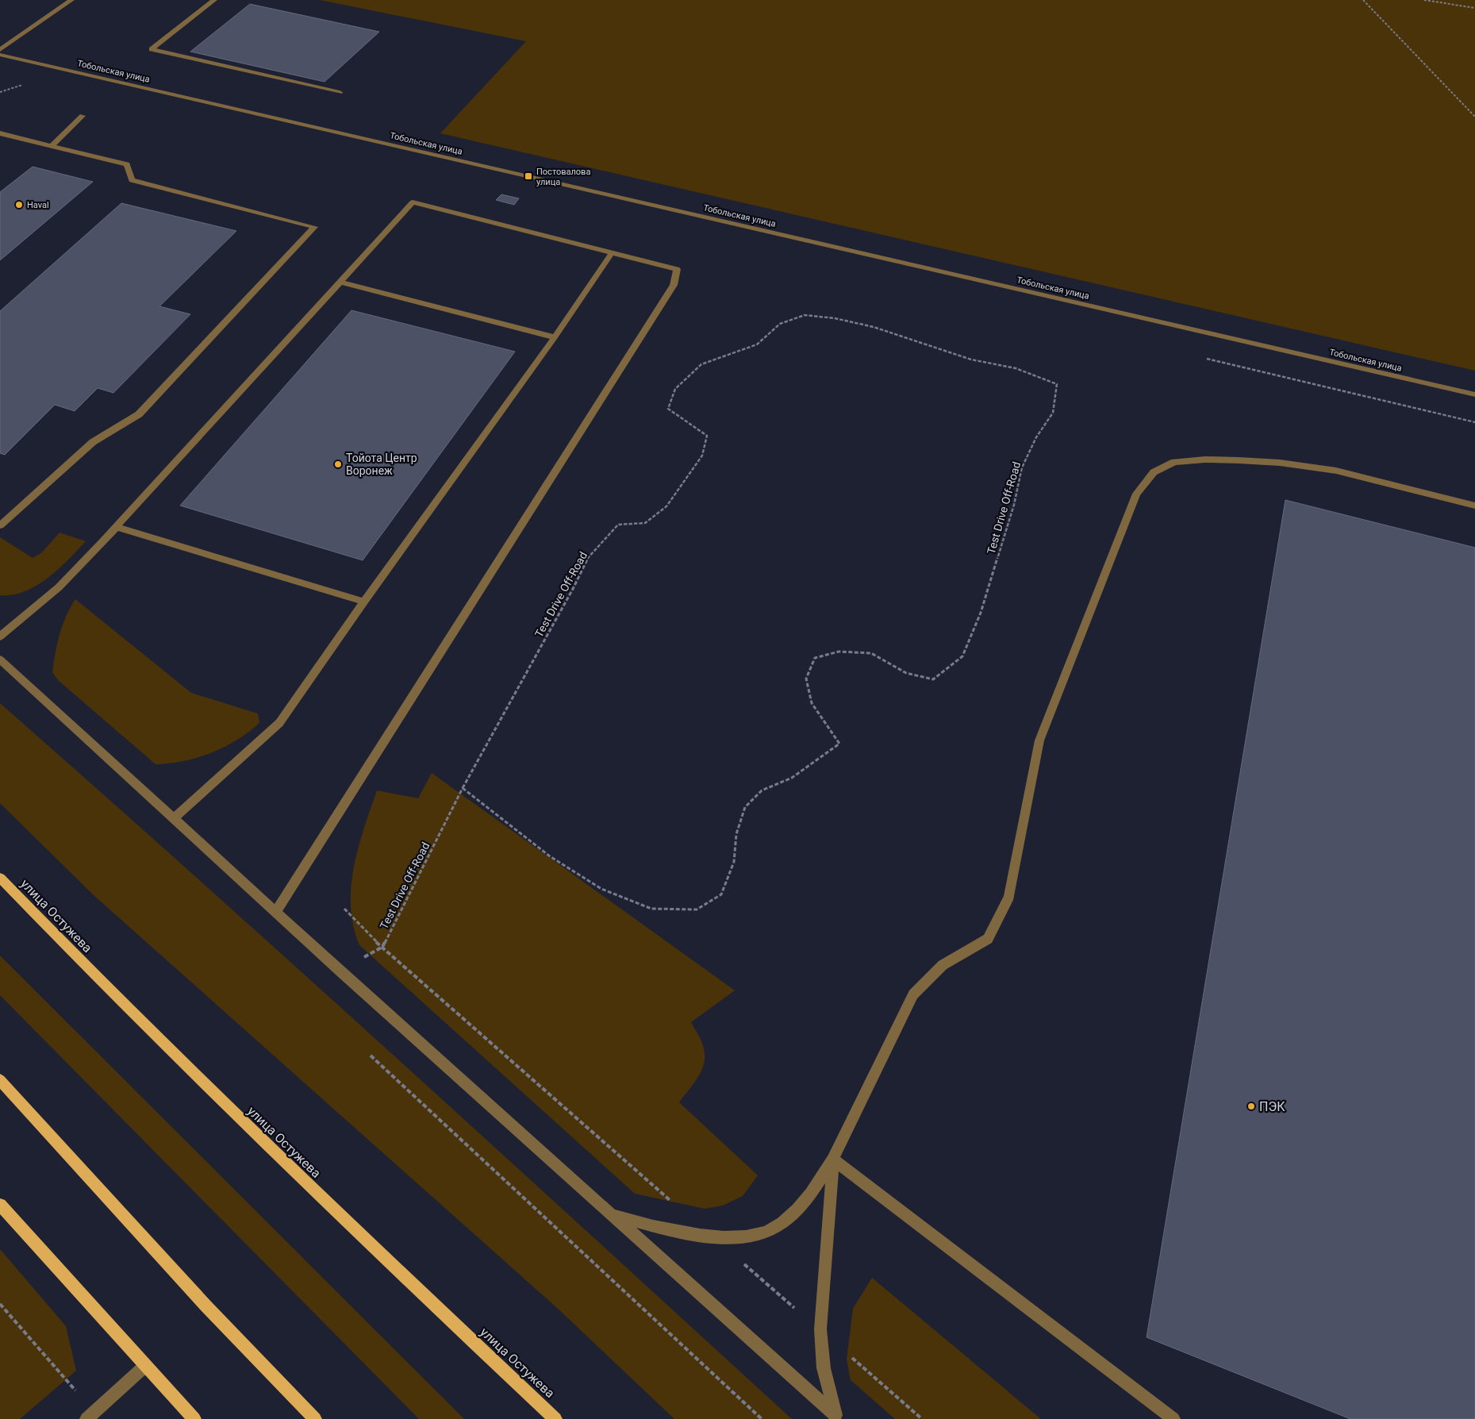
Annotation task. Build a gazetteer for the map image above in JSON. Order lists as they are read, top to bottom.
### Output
{
  "streets": {
    "main road": ["улица Остужева"],
    "street": ["Тобольская улица"],
    "path": ["Test Drive Off-Road"]
  },
  "places": {
    "transit": ["Постовалова улица"],
    "other": ["Haval", "Тойота Центр Воронеж", "ПЭК"]
  }
}
